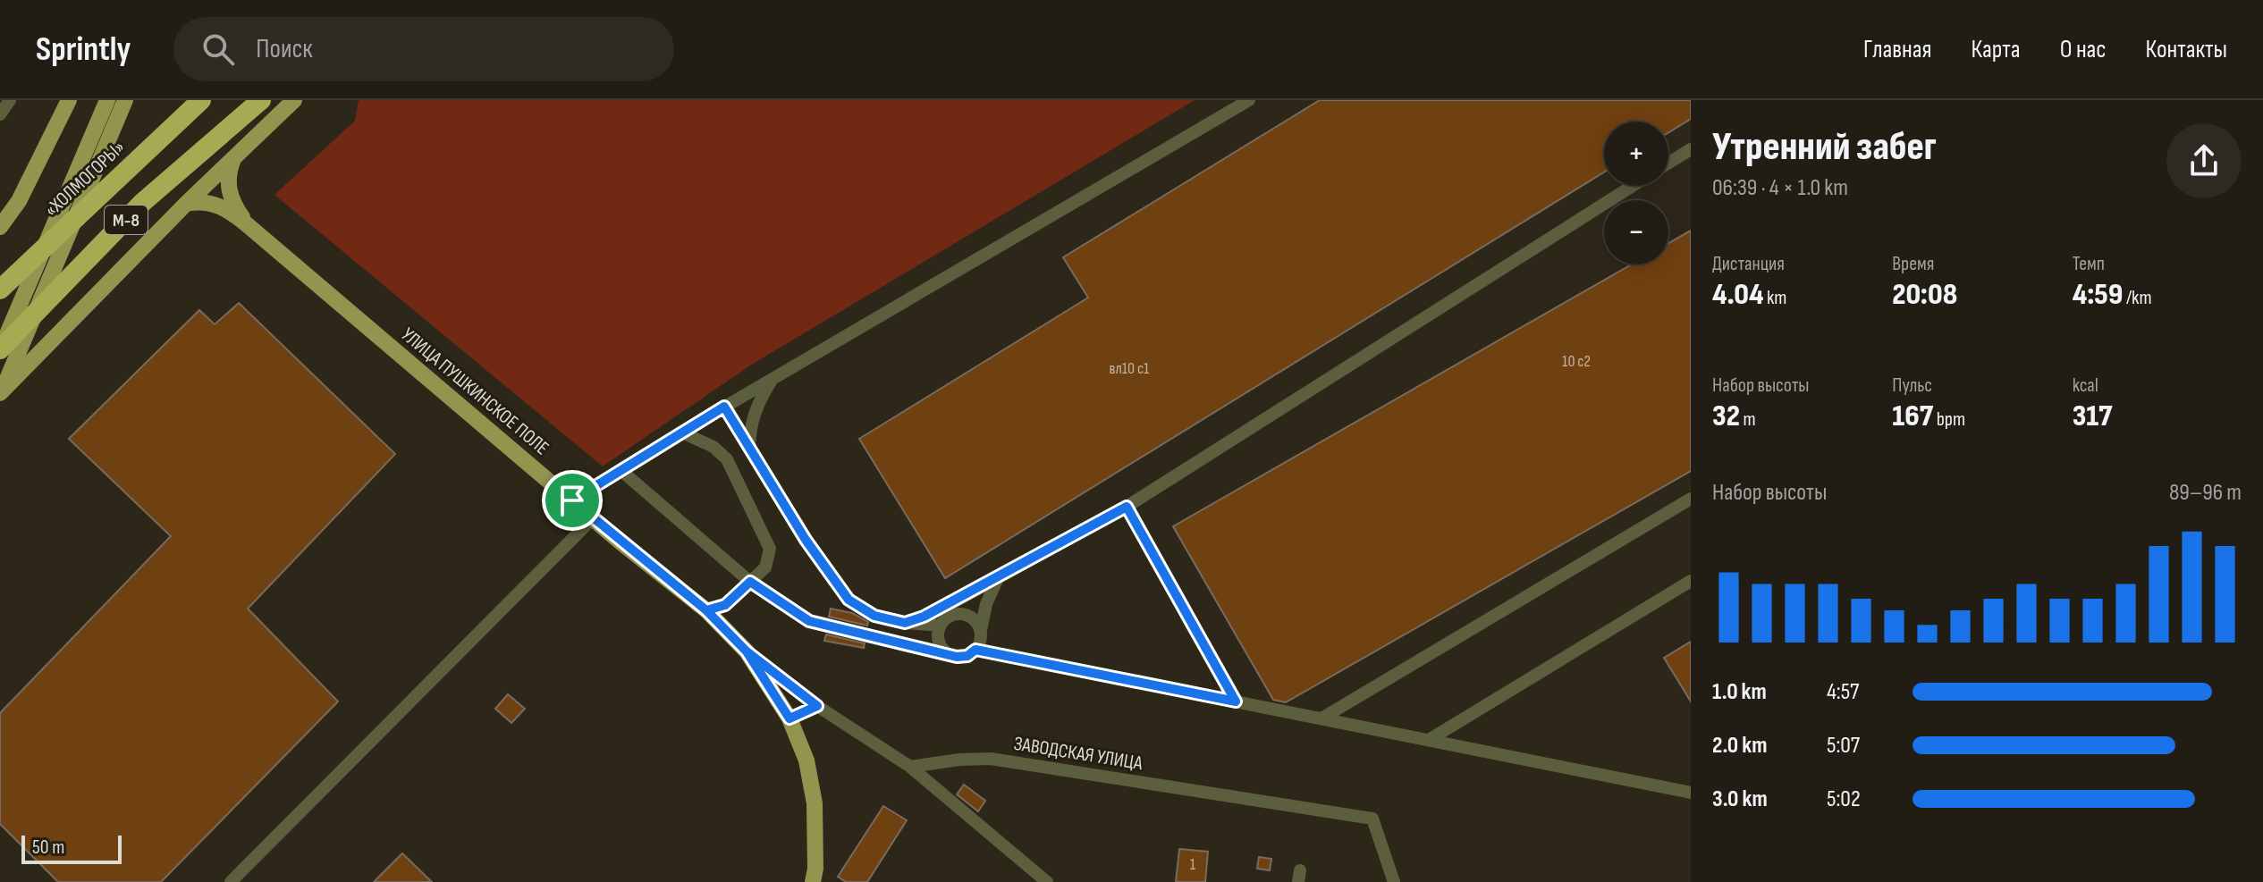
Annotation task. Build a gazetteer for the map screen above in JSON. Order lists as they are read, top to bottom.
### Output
{
  "streets": {
    "highway": ["«ХОЛМОГОРЫ»", "М-8"],
    "main road": ["УЛИЦА ПУШКИНСКОЕ ПОЛЕ"],
    "street": ["ЗАВОДСКАЯ УЛИЦА"]
  },
  "house_numbers": ["10 с2", "вл10 с1", "1"],
  "scale_bar": "50 m",
  "page": {
    "header": "Sprintly",
    "search": "Поиск",
    "nav": [
      "Главная",
      "Карта",
      "О нас",
      "Контакты"
    ],
    "heading": ["Утренний забег", "06:39 · 4 × 1.0 km"],
    "map_buttons": ["+", "−"],
    "stats": [
      ["Дистанция", "4.04 km"],
      ["Время", "20:08"],
      ["Темп", "4:59 /km"],
      ["Набор высоты", "32 m"],
      ["Пульс", "167 bpm"],
      ["kcal", "317"]
    ],
    "chart": ["Набор высоты", "89–96 m"],
    "list": [
      {
        "name": "1.0 km",
        "note": "4:57"
      },
      {
        "name": "2.0 km",
        "note": "5:07"
      },
      {
        "name": "3.0 km",
        "note": "5:02"
      }
    ],
    "scale": "50 m"
  }
}
